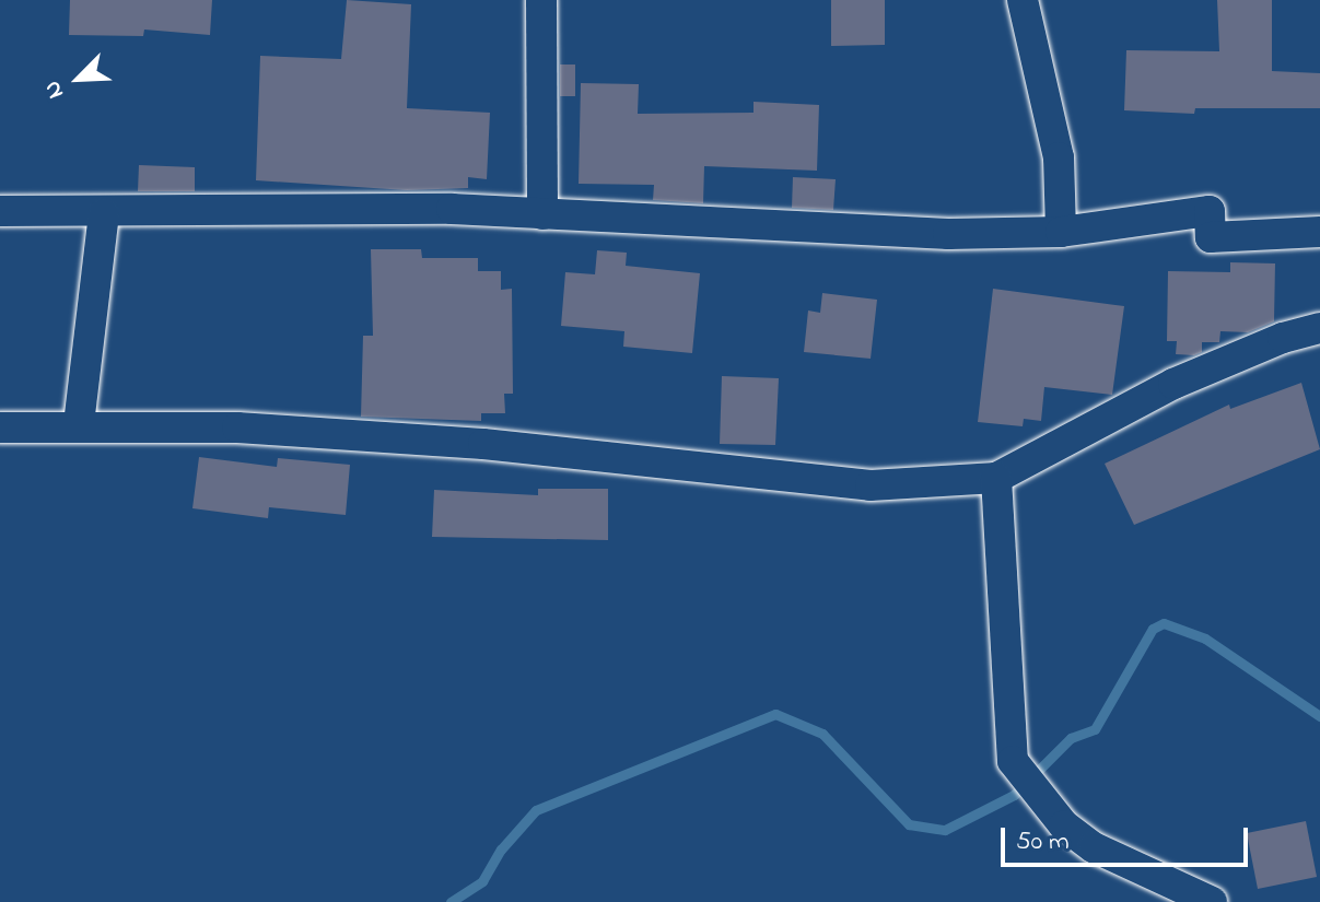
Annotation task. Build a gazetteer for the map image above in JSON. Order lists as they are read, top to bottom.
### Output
{
  "scale_bar": "50 m",
  "north": "bottom left"
}
